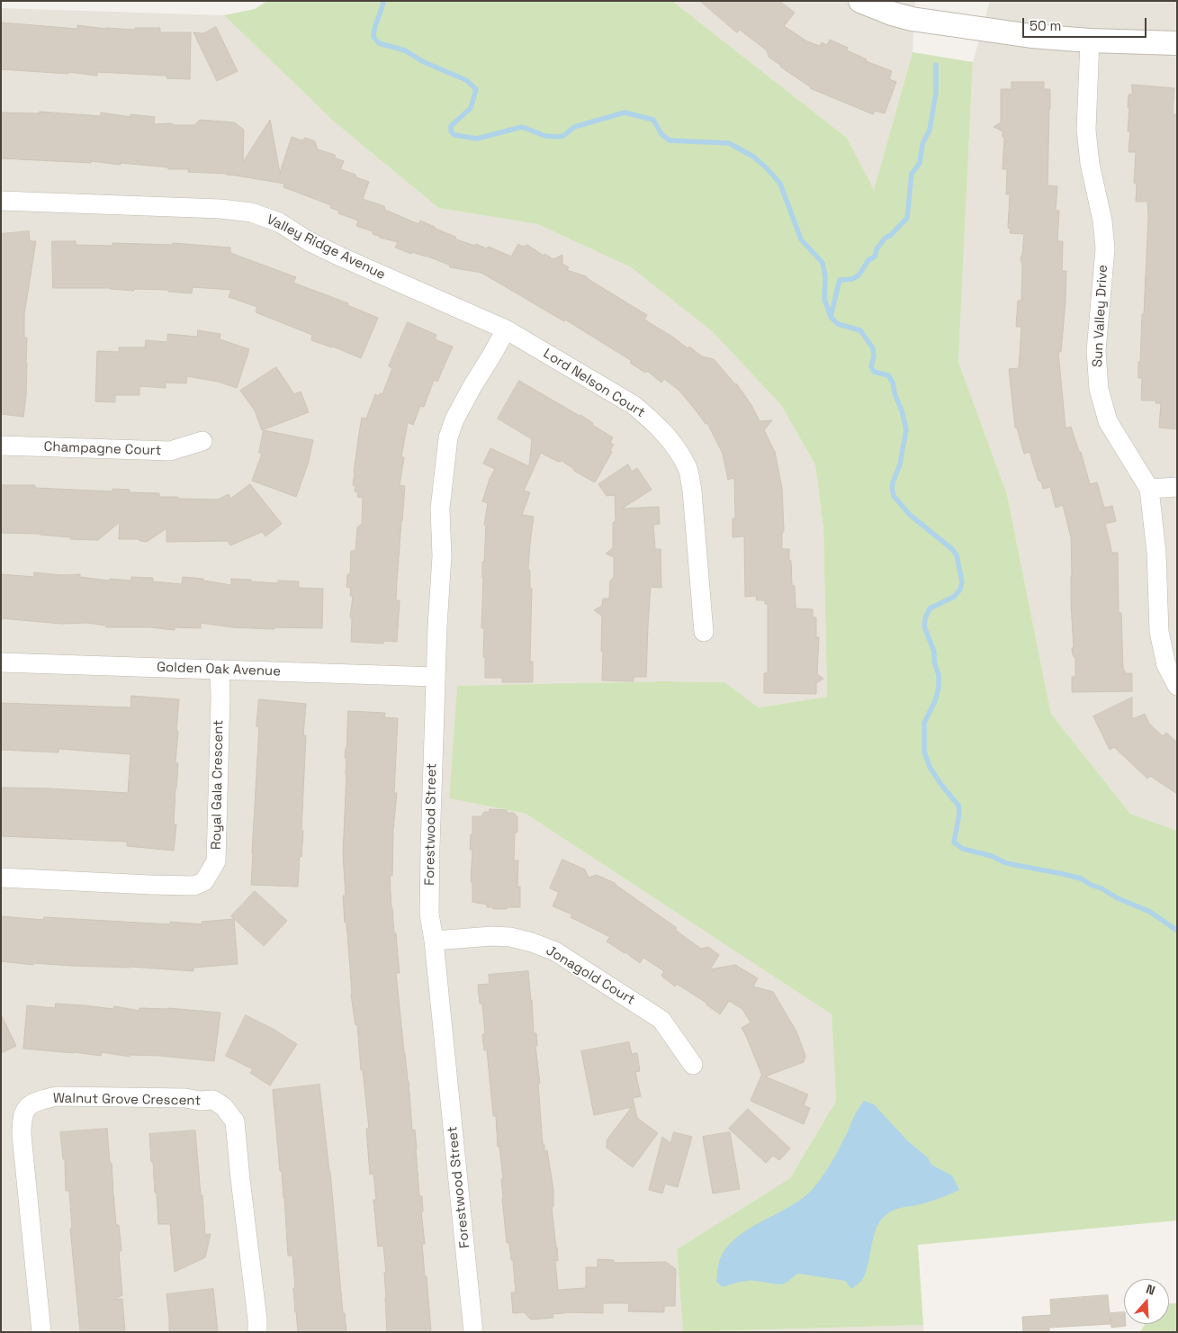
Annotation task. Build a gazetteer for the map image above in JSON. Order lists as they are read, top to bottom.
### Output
{
  "streets": {
    "street": [
      "Valley Ridge Avenue",
      "Sun Valley Drive",
      "Lord Nelson Court",
      "Champagne Court",
      "Golden Oak Avenue",
      "Royal Gala Crescent",
      "Forestwood Street",
      "Jonagold Court",
      "Walnut Grove Crescent"
    ]
  },
  "crossings": [
    ["Valley Ridge Avenue", "Lord Nelson Court"],
    ["Valley Ridge Avenue", "Forestwood Street"],
    ["Lord Nelson Court", "Forestwood Street"],
    ["Golden Oak Avenue", "Royal Gala Crescent"],
    ["Golden Oak Avenue", "Forestwood Street"],
    ["Forestwood Street", "Jonagold Court"]
  ],
  "scale_bar": "50 m",
  "north": "top"
}
